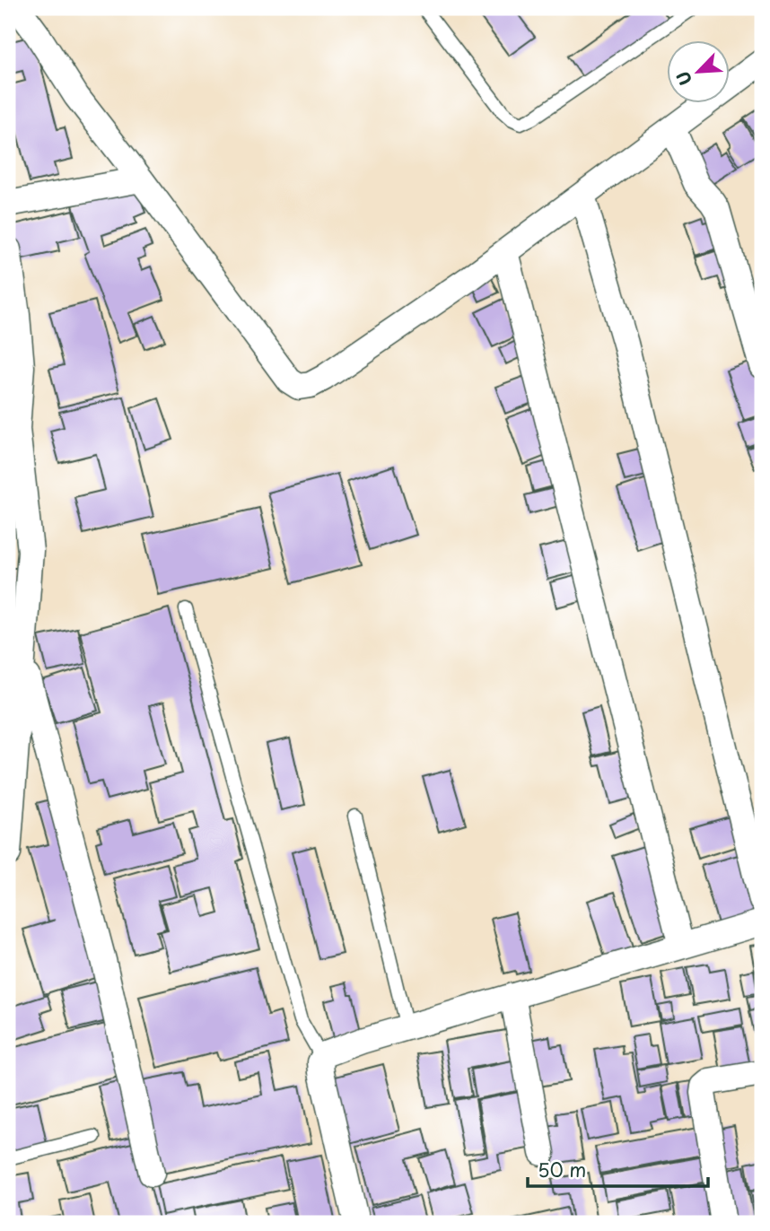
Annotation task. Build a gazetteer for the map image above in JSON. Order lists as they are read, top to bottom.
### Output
{
  "scale_bar": "50 m",
  "north": "bottom left"
}
